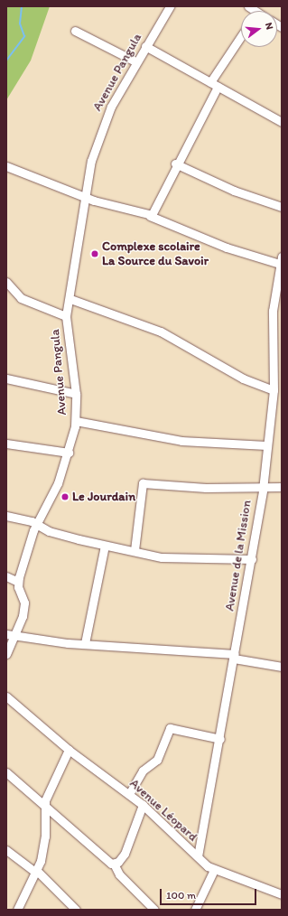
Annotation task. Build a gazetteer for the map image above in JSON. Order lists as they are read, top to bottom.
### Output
{
  "streets": {
    "street": ["Avenue Pangula", "Avenue de la Mission", "Avenue Léopard"]
  },
  "crossings": [
    ["Avenue de la Mission", "Avenue Léopard"]
  ],
  "places": ["Complexe scolaire La Source du Savoir", "Le Jourdain"],
  "scale_bar": "100 m",
  "north": "right"
}
